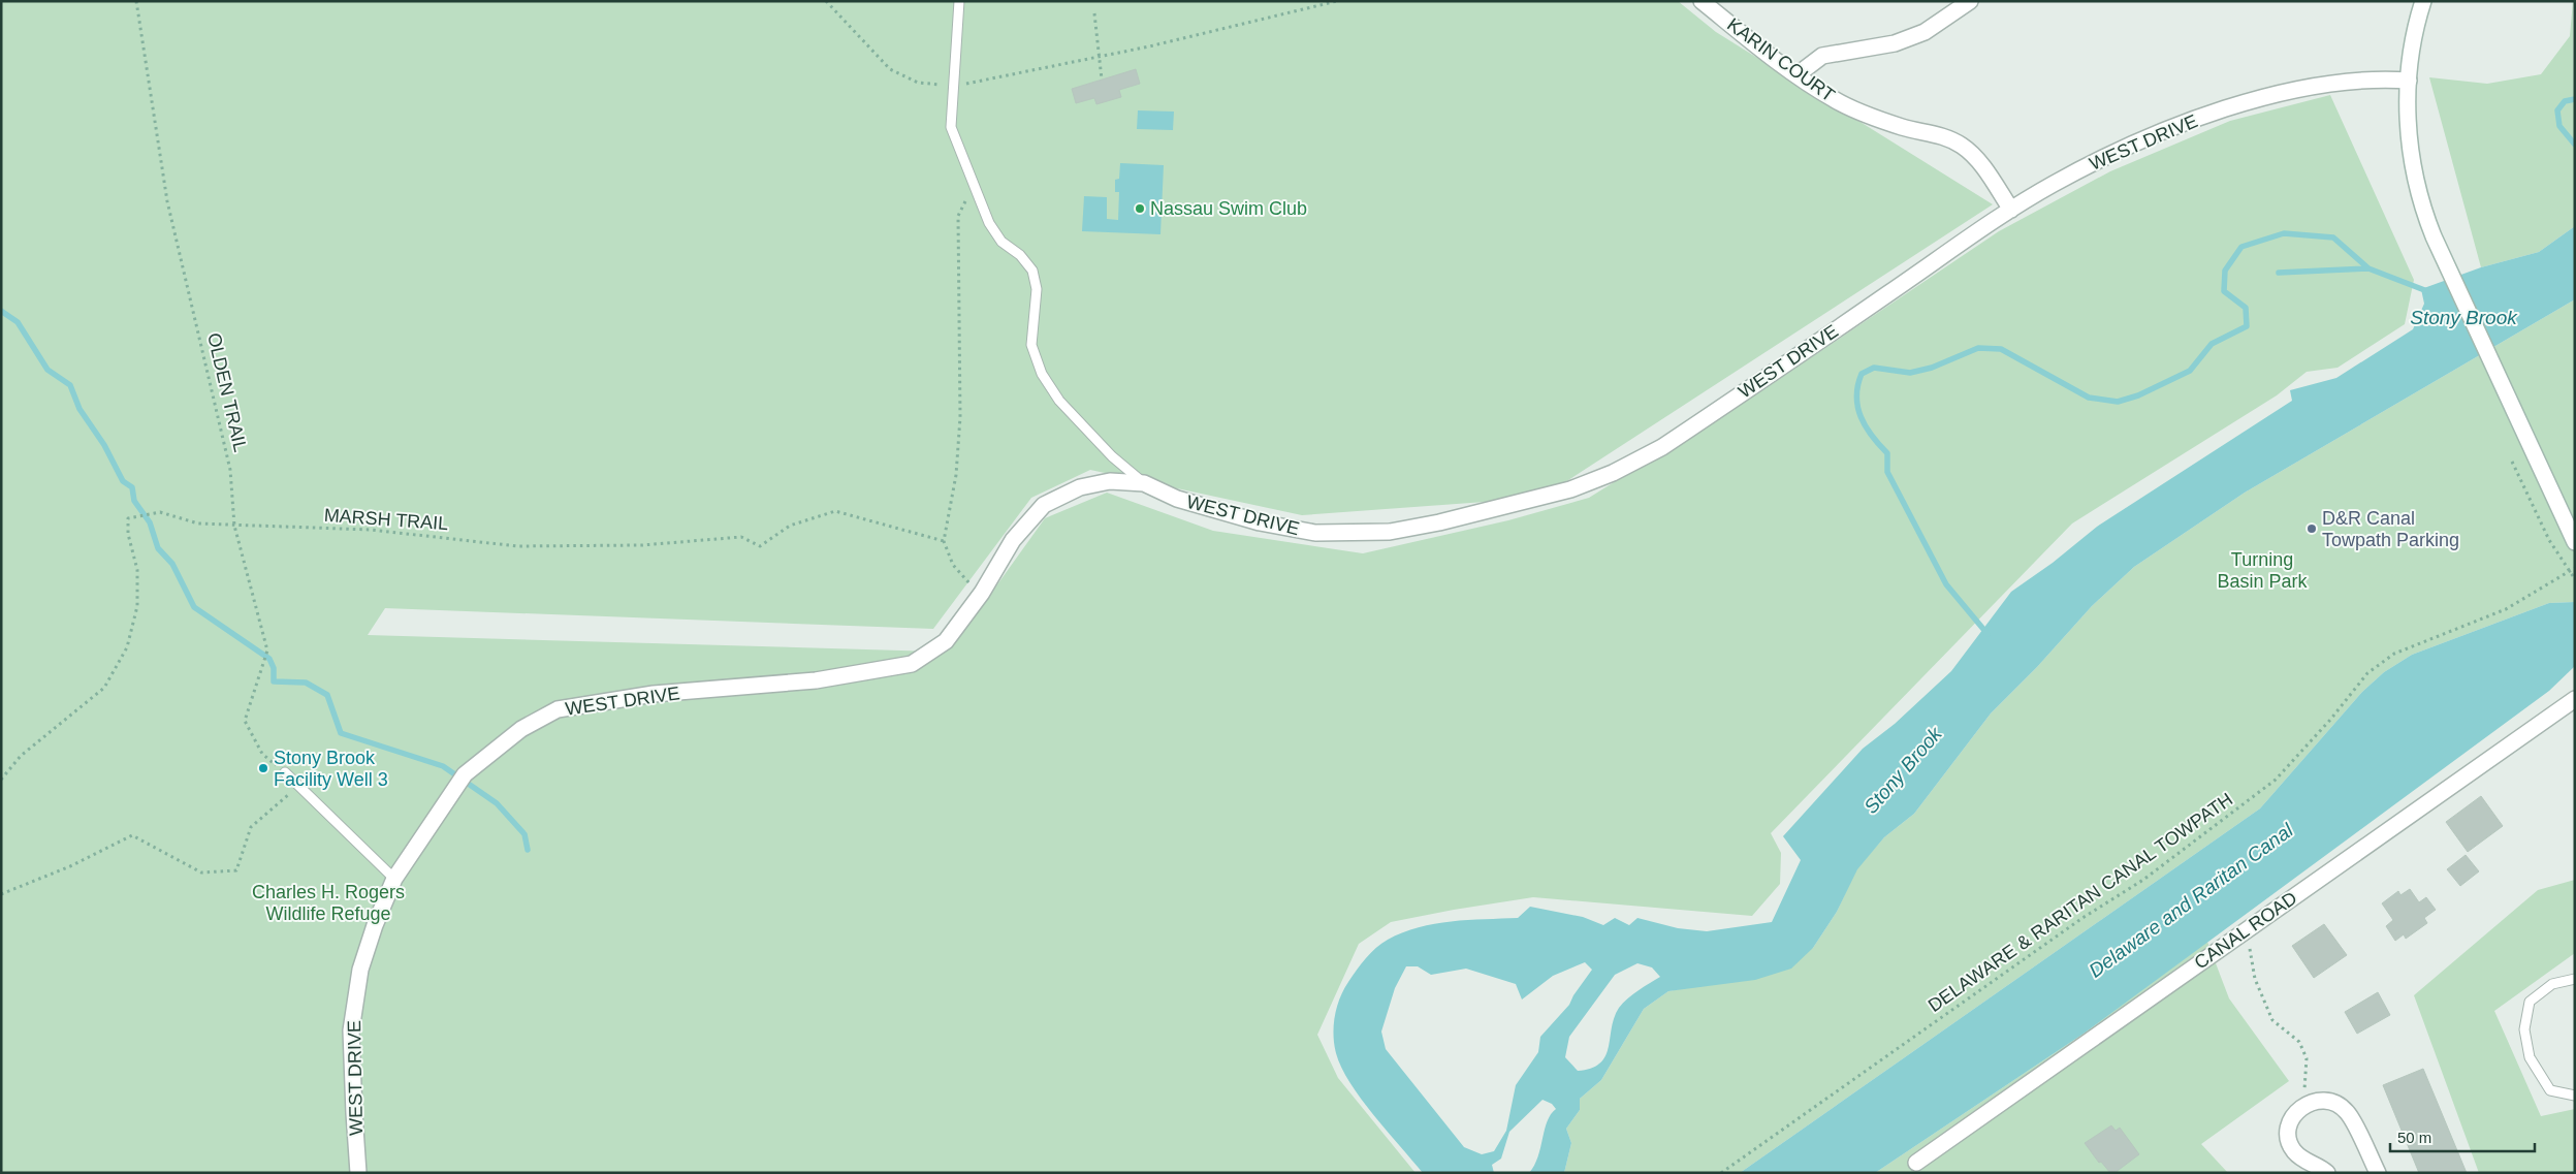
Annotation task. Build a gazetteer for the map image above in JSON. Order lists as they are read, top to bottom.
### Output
{
  "streets": {
    "street": ["KARIN COURT", "WEST DRIVE", "CANAL ROAD"],
    "path": ["OLDEN TRAIL", "MARSH TRAIL", "DELAWARE & RARITAN CANAL TOWPATH"]
  },
  "crossings": [
    ["KARIN COURT", "WEST DRIVE"],
    ["OLDEN TRAIL", "MARSH TRAIL"]
  ],
  "water": ["Stony Brook", "Delaware and Raritan Canal"],
  "parks": ["Turning Basin Park", "Charles H. Rogers Wildlife Refuge"],
  "places": ["Nassau Swim Club", "D&R Canal Towpath Parking", "Stony Brook Facility Well 3"],
  "scale_bar": "50 m"
}
